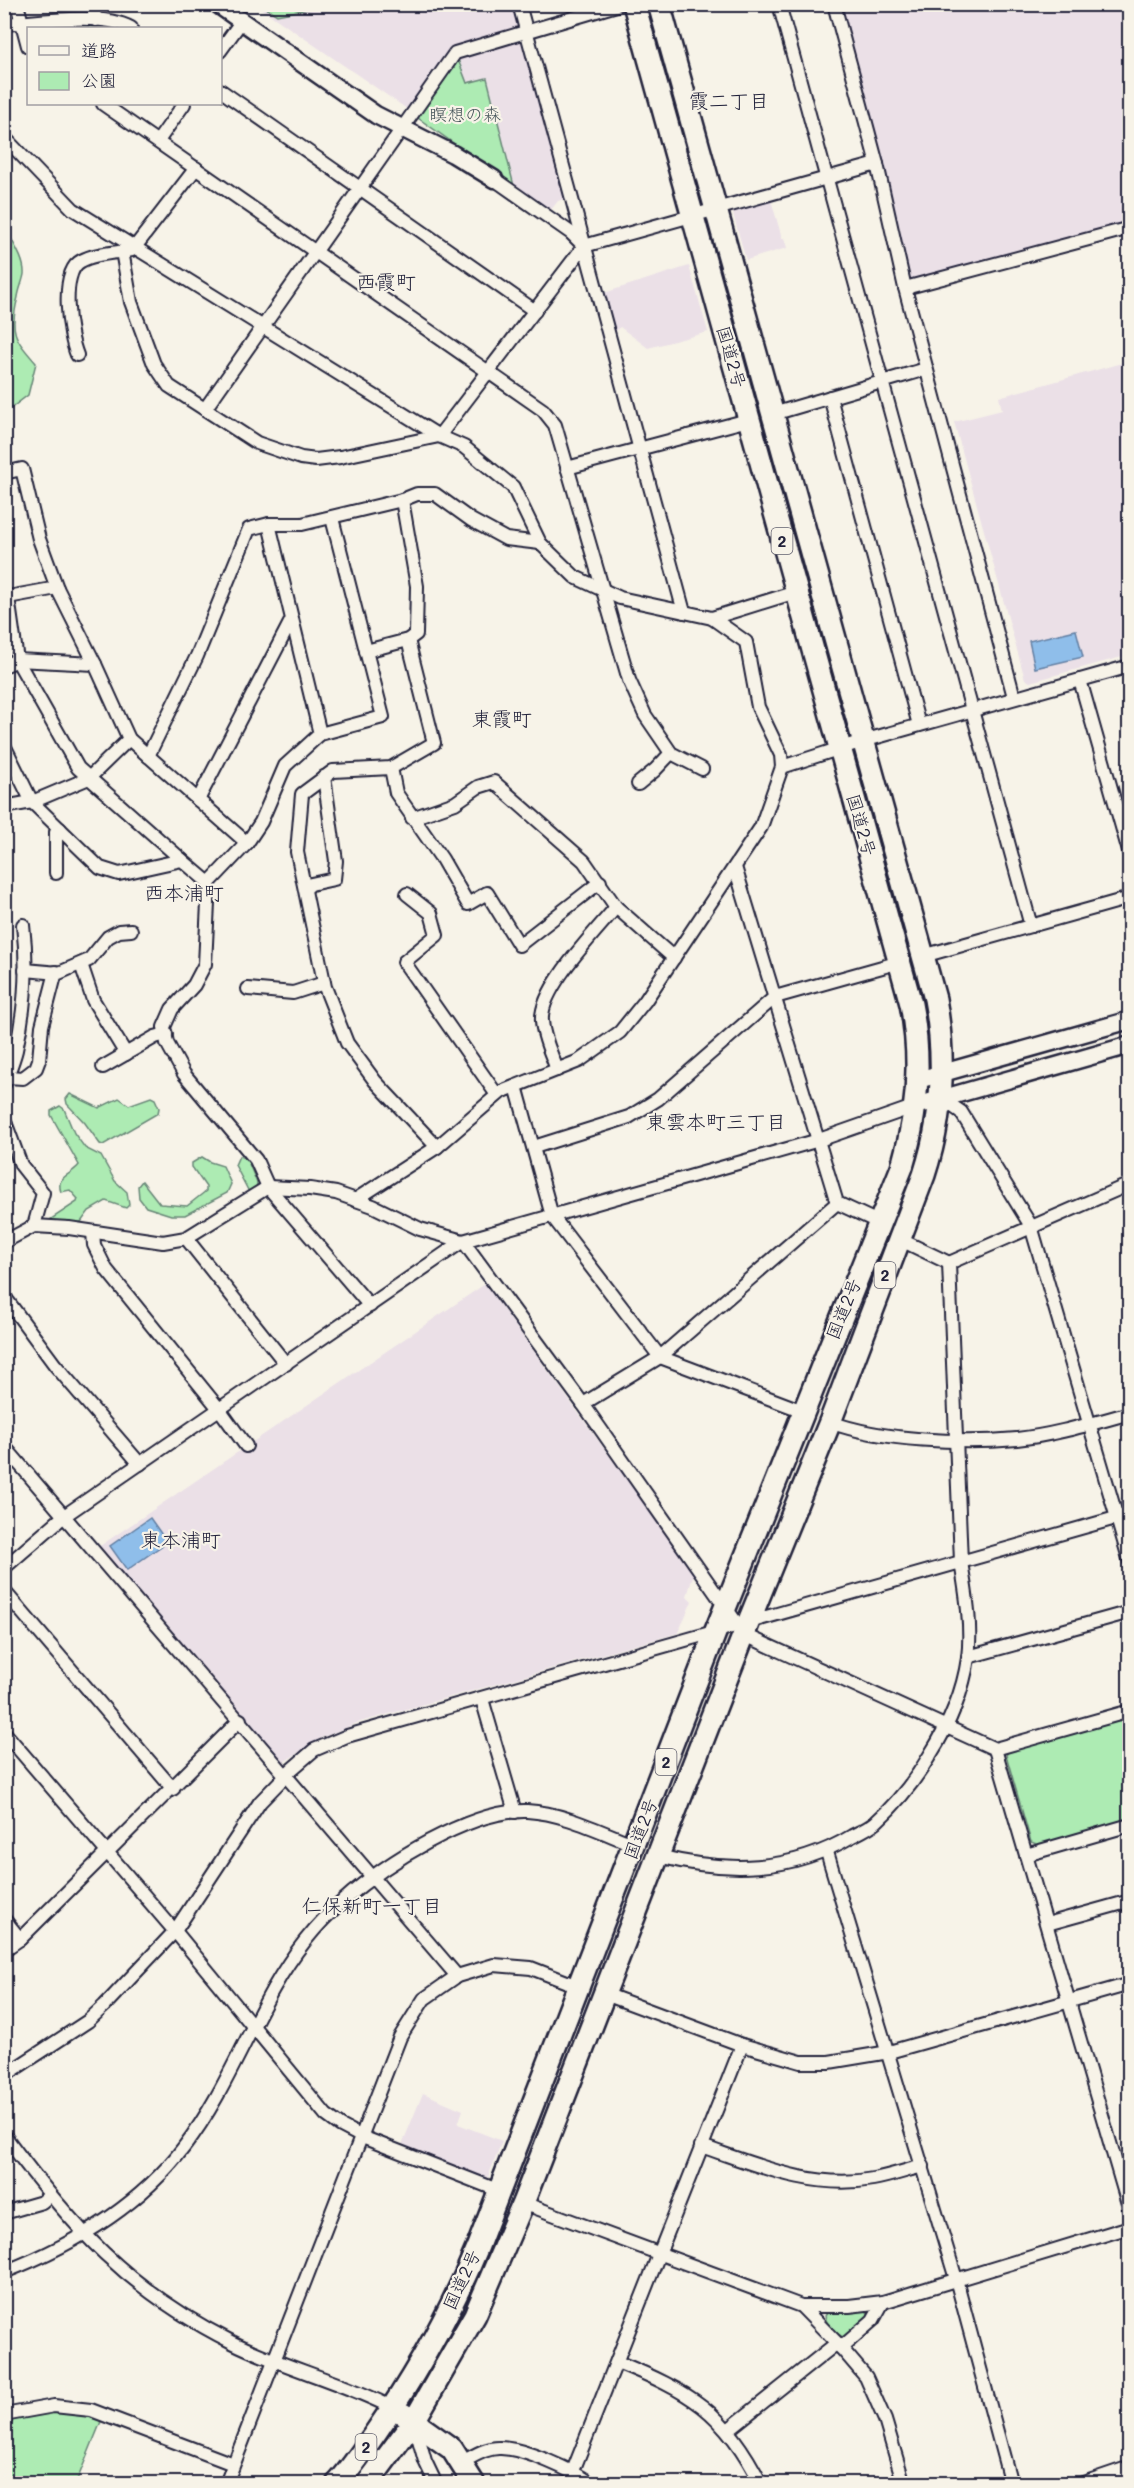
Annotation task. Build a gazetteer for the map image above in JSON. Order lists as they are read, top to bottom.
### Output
{
  "streets": {
    "highway": ["国道2号", "2"]
  },
  "districts": [
    "霞二丁目",
    "西霞町",
    "東霞町",
    "西本浦町",
    "東雲本町三丁目",
    "東本浦町",
    "仁保新町一丁目"
  ],
  "parks": ["瞑想の森"],
  "legend": ["道路", "公園"]
}
